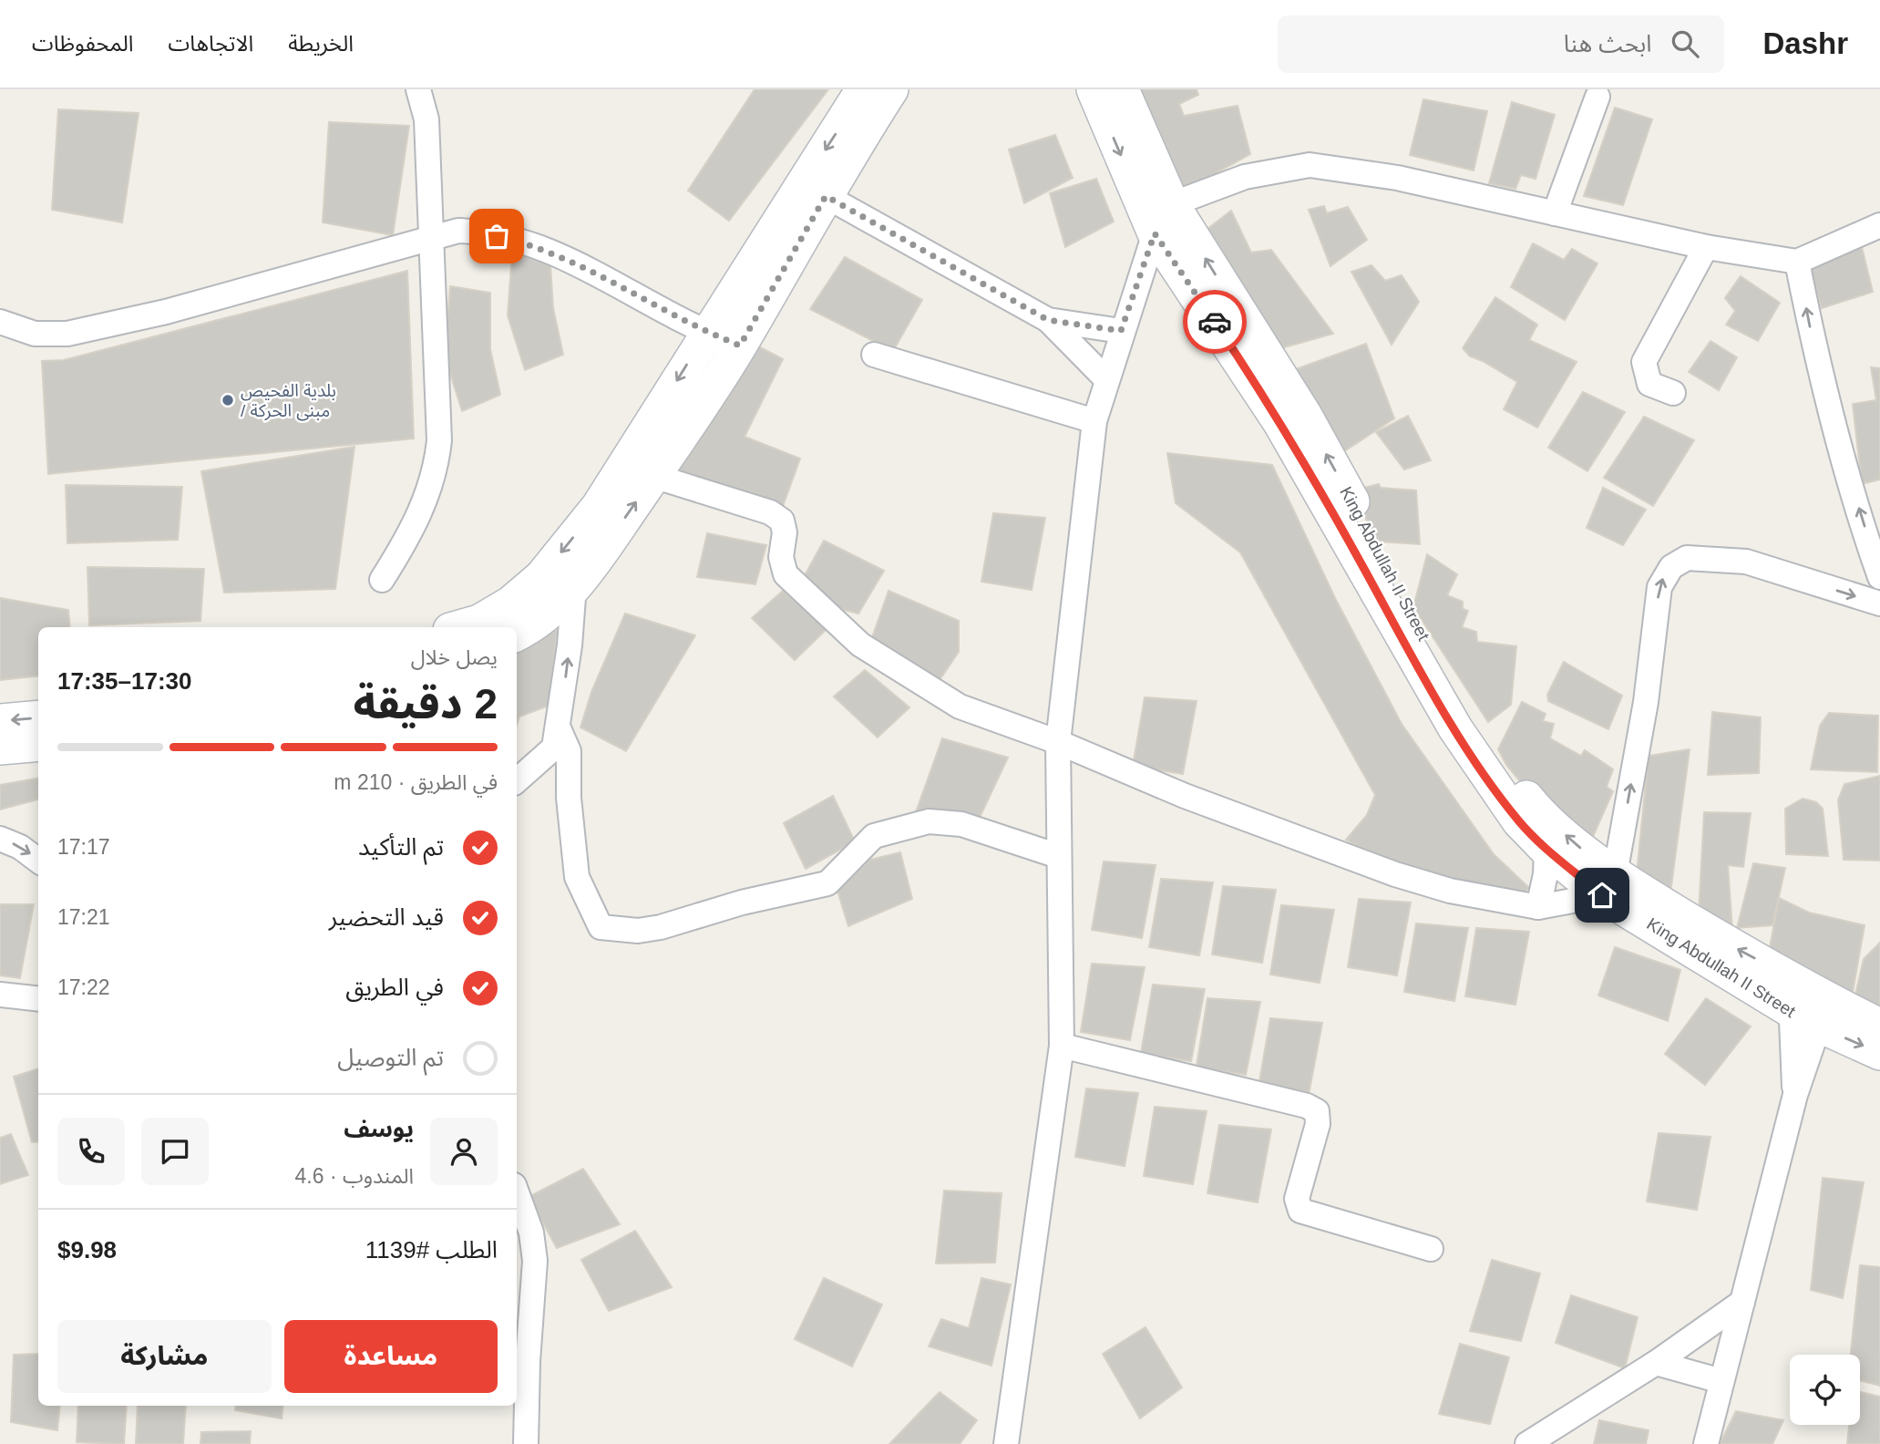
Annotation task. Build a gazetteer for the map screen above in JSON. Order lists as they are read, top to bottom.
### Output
{
  "streets": {
    "main road": ["King Abdullah II Street"]
  },
  "places": ["بلدية الفحيص / مبنى الحركة"],
  "page": {
    "header": "Dashr",
    "search": "ابحث هنا",
    "nav": ["الخريطة", "الاتجاهات", "المحفوظات"],
    "heading": ["2 دقيقة", "يصل خلال", "17:30–17:35"],
    "panel": [
      "يوسف",
      "المندوب · 4.6",
      "الطلب #1139",
      "$9.98"
    ],
    "bar": "في الطريق · 210 m",
    "list": [
      ["تم التأكيد", "17:17"],
      ["قيد التحضير", "17:21"],
      ["في الطريق", "17:22"],
      "تم التوصيل"
    ],
    "buttons": ["مساعدة", "مشاركة"]
  }
}
